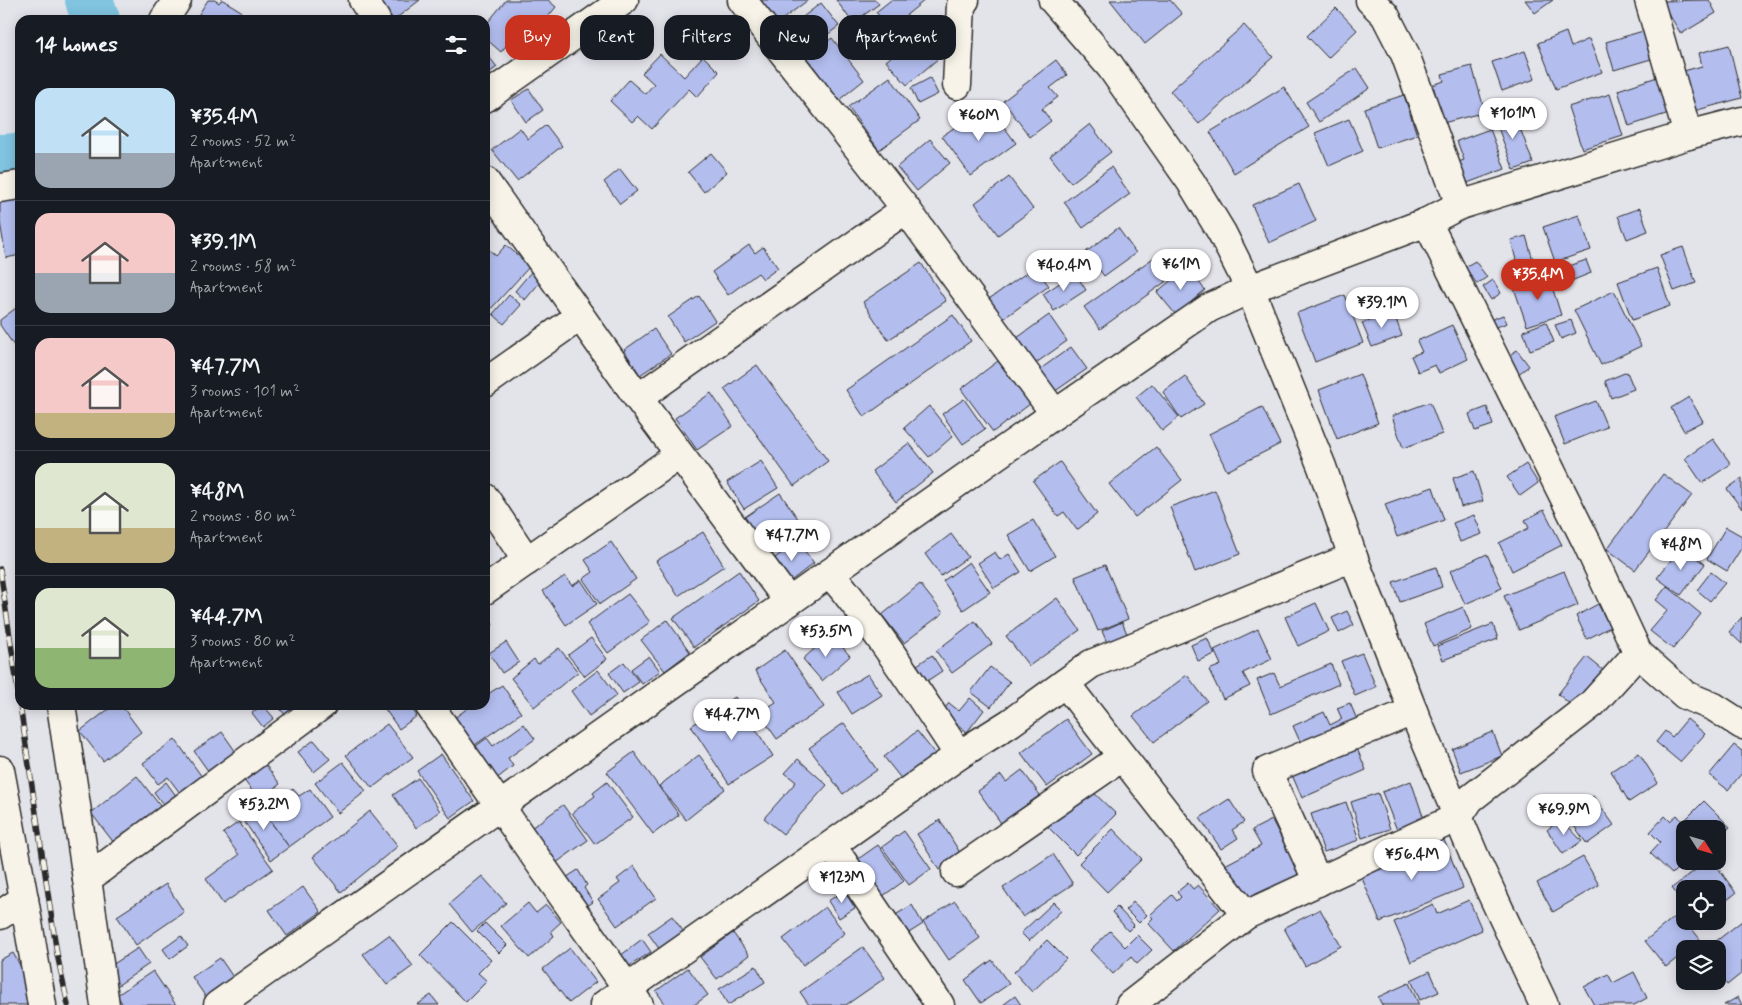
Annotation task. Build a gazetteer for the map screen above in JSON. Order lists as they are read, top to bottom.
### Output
{
  "north": "bottom right",
  "page": {
    "chip": [
      "Buy",
      "Rent",
      "Filters",
      "New",
      "Apartment"
    ],
    "heading": "14 homes",
    "list": [
      {
        "name": "¥35.4M",
        "note": "2 rooms · 52 m² · Apartment"
      },
      {
        "name": "¥39.1M",
        "note": "2 rooms · 58 m² · Apartment"
      },
      {
        "name": "¥47.7M",
        "note": "3 rooms · 101 m² · Apartment"
      },
      {
        "name": "¥48M",
        "note": "2 rooms · 80 m² · Apartment"
      },
      {
        "name": "¥44.7M",
        "note": "3 rooms · 80 m² · Apartment"
      }
    ],
    "price": [
      "¥101M",
      "¥60M",
      "¥61M",
      "¥40.4M",
      "¥35.4M",
      "¥39.1M",
      "¥47.7M",
      "¥48M",
      "¥53.5M",
      "¥44.7M",
      "¥53.2M",
      "¥69.9M",
      "¥56.4M",
      "¥123M"
    ]
  }
}
